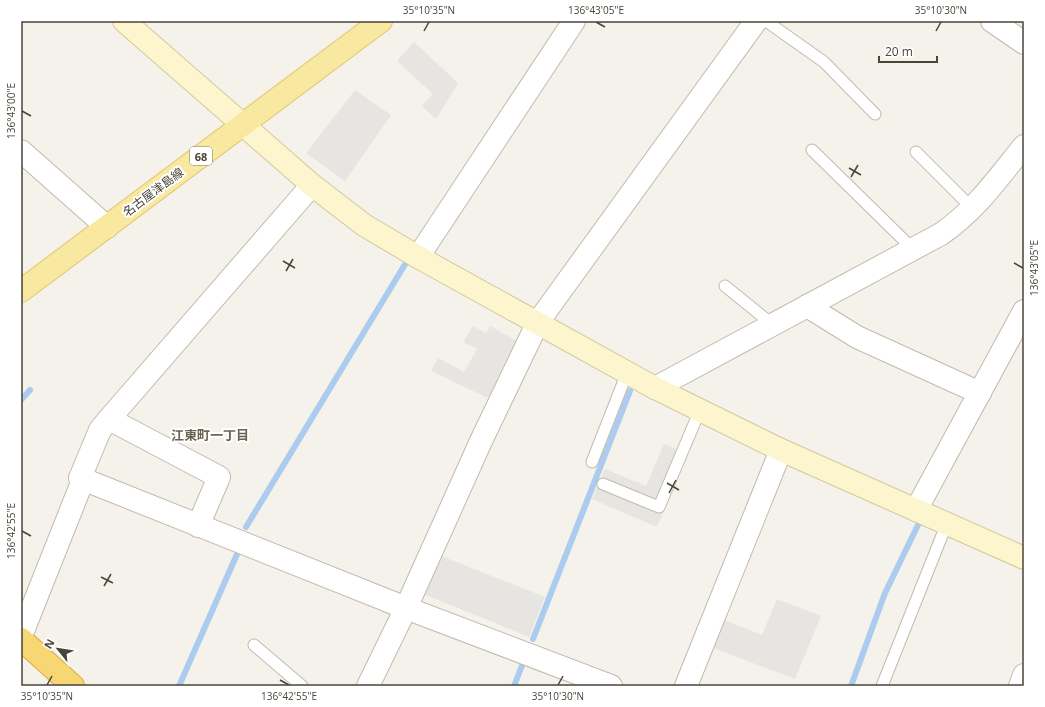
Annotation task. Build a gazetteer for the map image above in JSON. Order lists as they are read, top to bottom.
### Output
{
  "streets": {
    "main road": ["68", "名古屋津島線"]
  },
  "districts": ["江東町一丁目"],
  "scale_bar": "20 m",
  "north": "top left",
  "coordinates": [
    "35°10'35\"N",
    "136°43'05\"E",
    "35°10'30\"N",
    "136°43'00\"E",
    "136°42'55\"E"
  ]
}
